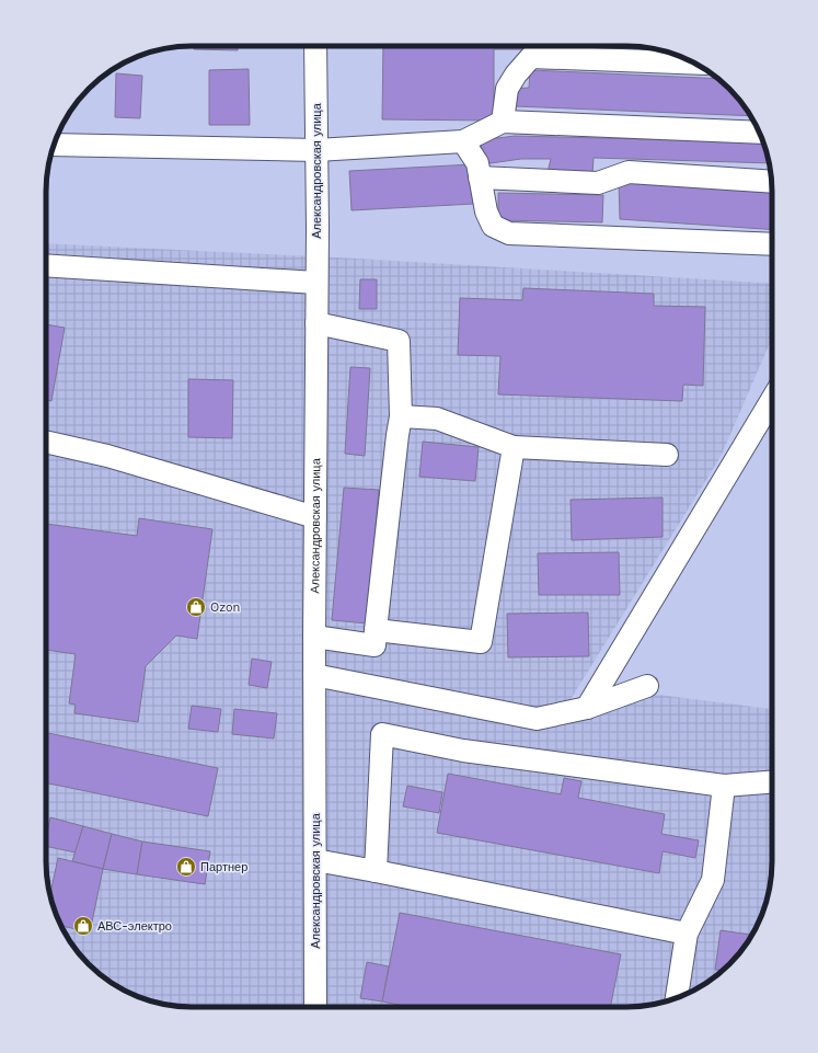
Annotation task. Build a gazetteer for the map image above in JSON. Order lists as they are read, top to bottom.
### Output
{
  "streets": {
    "street": ["Александровская улица"]
  },
  "places": {
    "shop": ["Ozon", "Партнер", "АВС-электро"]
  }
}
